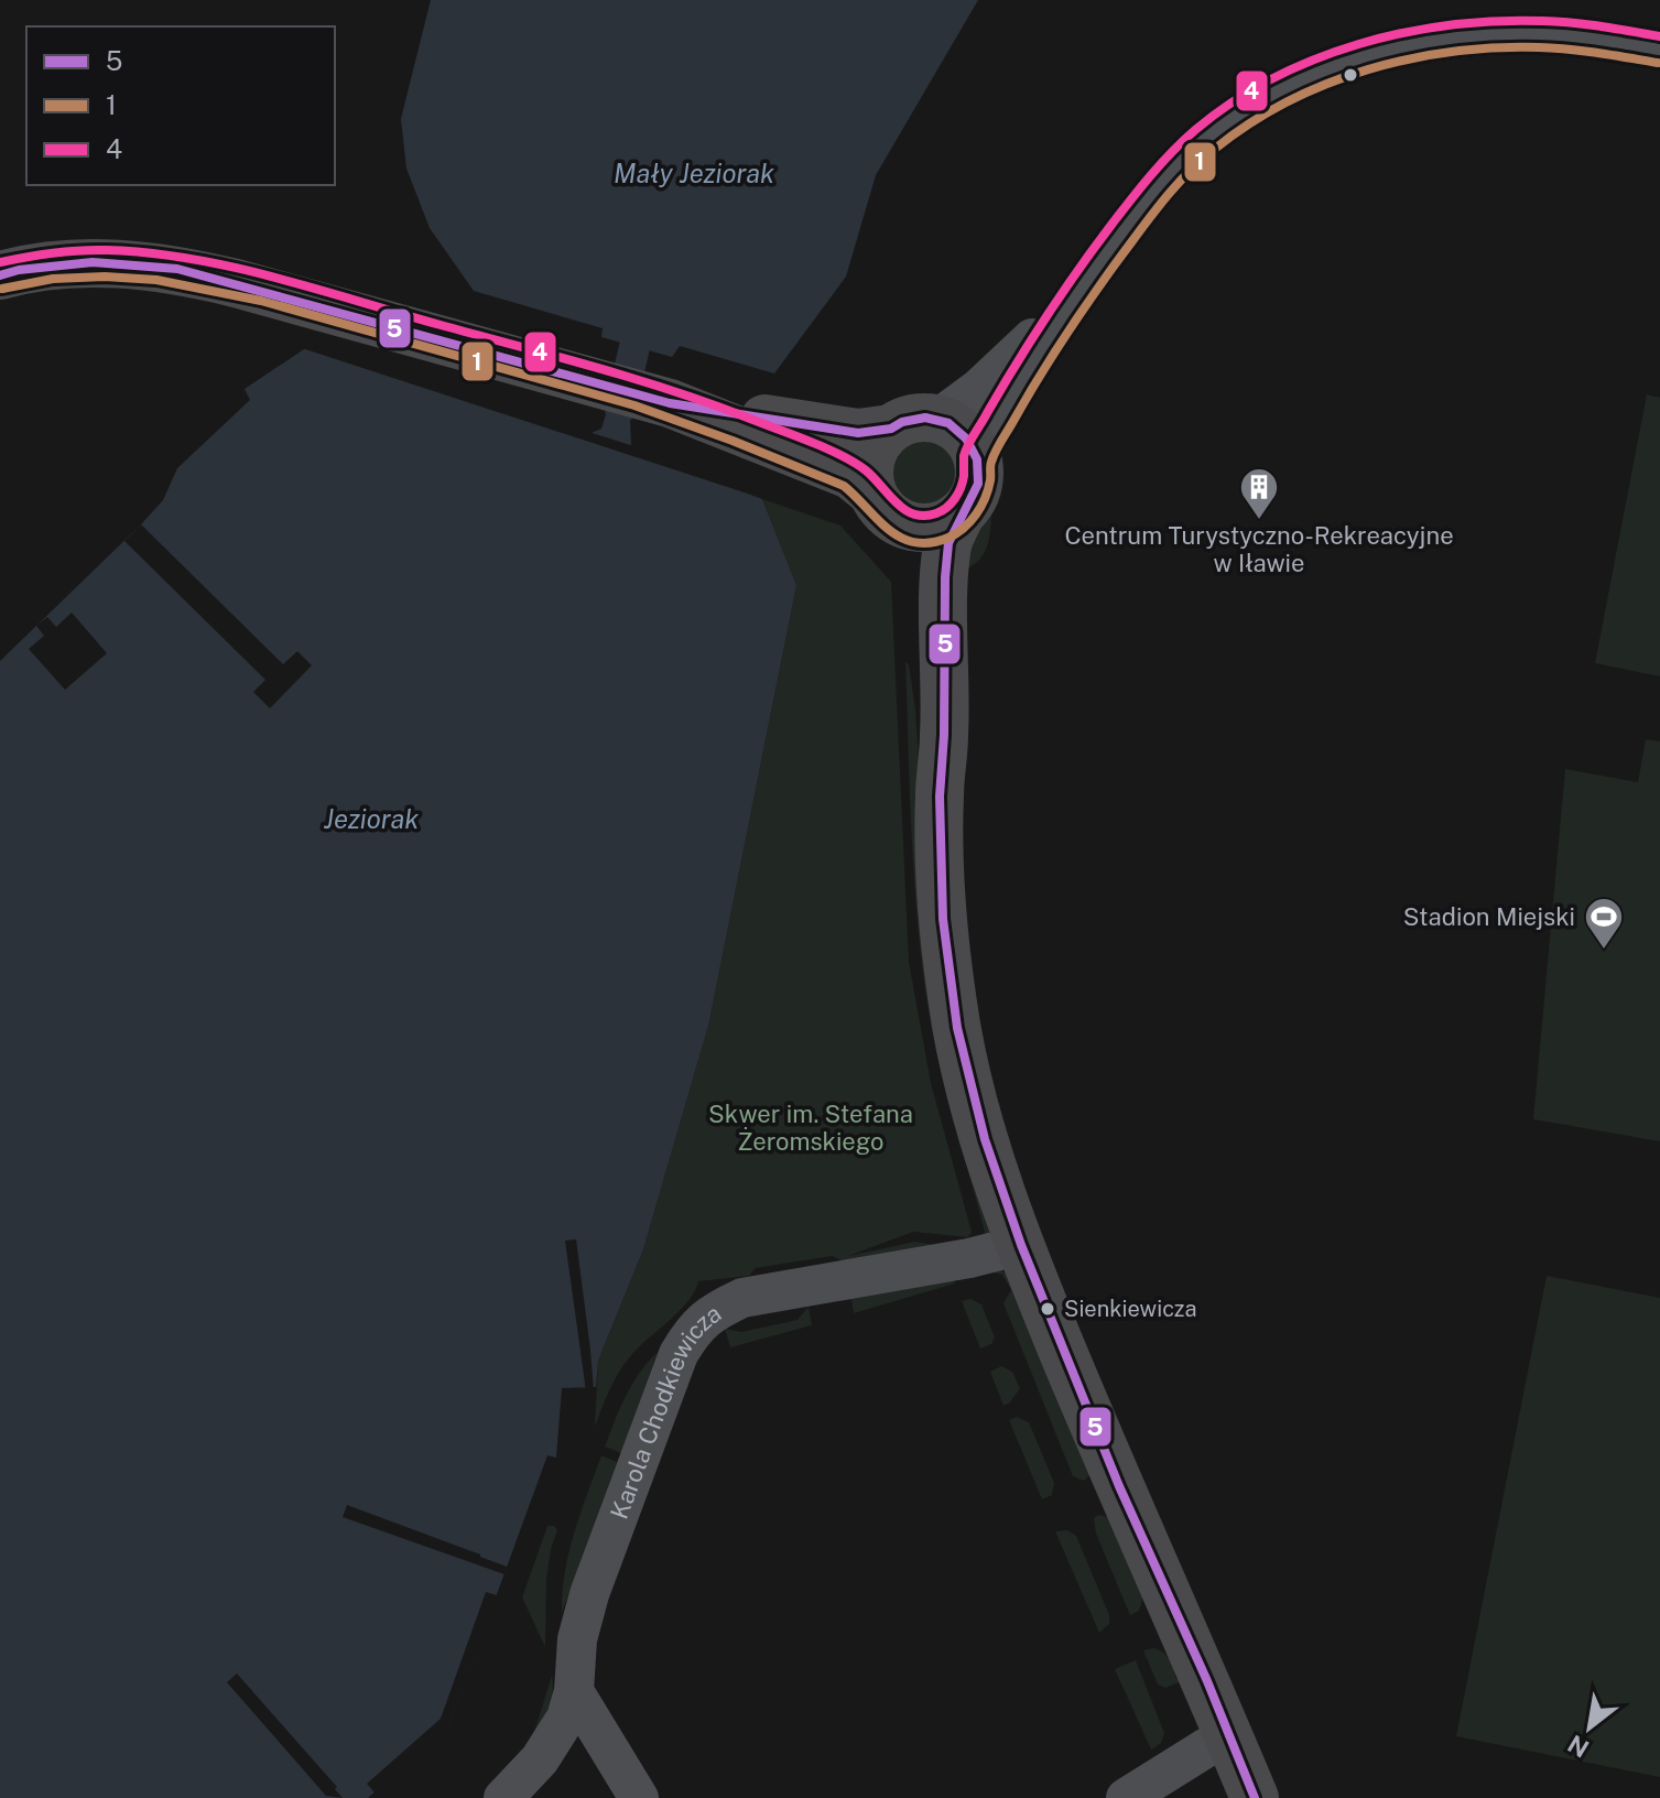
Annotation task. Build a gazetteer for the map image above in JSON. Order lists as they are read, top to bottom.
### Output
{
  "streets": {
    "street": ["Karola Chodkiewicza"]
  },
  "water": ["Mały Jeziorak", "Jeziorak"],
  "parks": ["Skwer im. Stefana Żeromskiego"],
  "places": {
    "building": ["Centrum Turystyczno-Rekreacyjne w Iławie"],
    "sports": ["Stadion Miejski"],
    "other": ["Sienkiewicza"]
  },
  "lines": ["transit line 4", "transit line 1", "transit line 5"],
  "legend": ["5", "1", "4"],
  "north": "bottom left"
}
